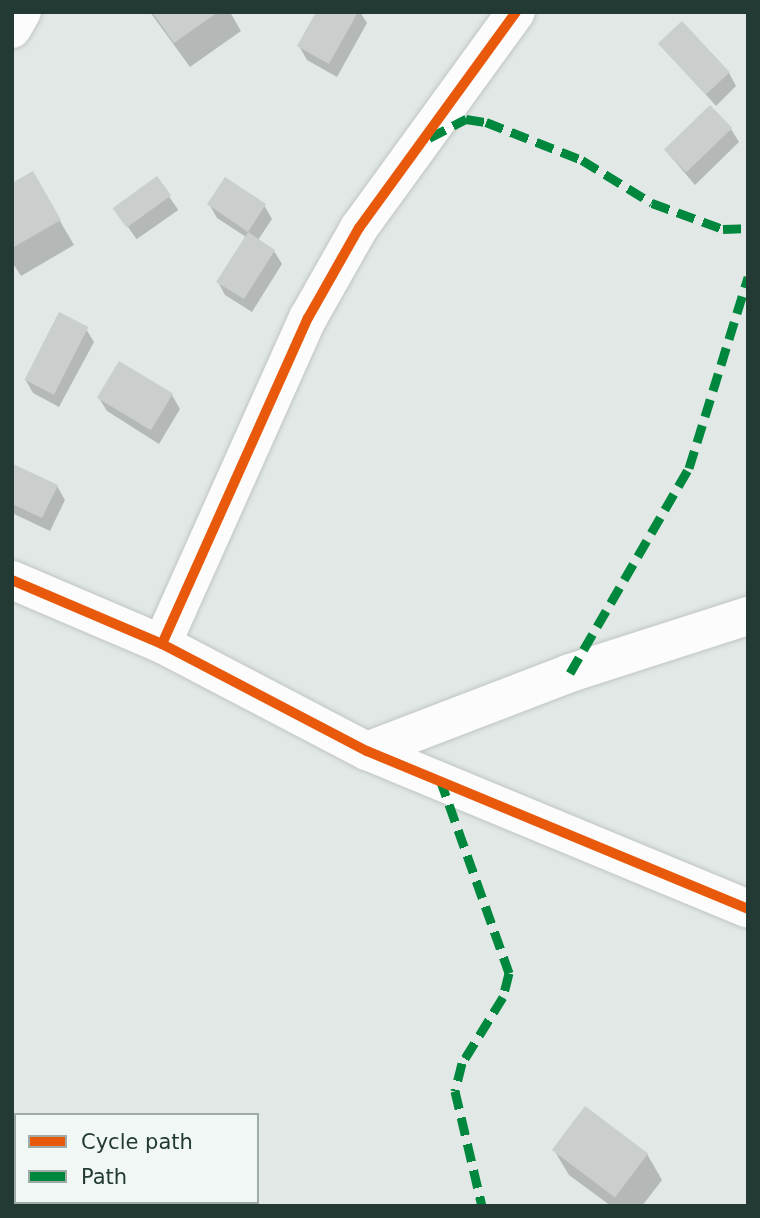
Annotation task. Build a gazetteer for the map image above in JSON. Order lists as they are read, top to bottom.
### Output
{
  "legend": ["Cycle path", "Path"]
}
